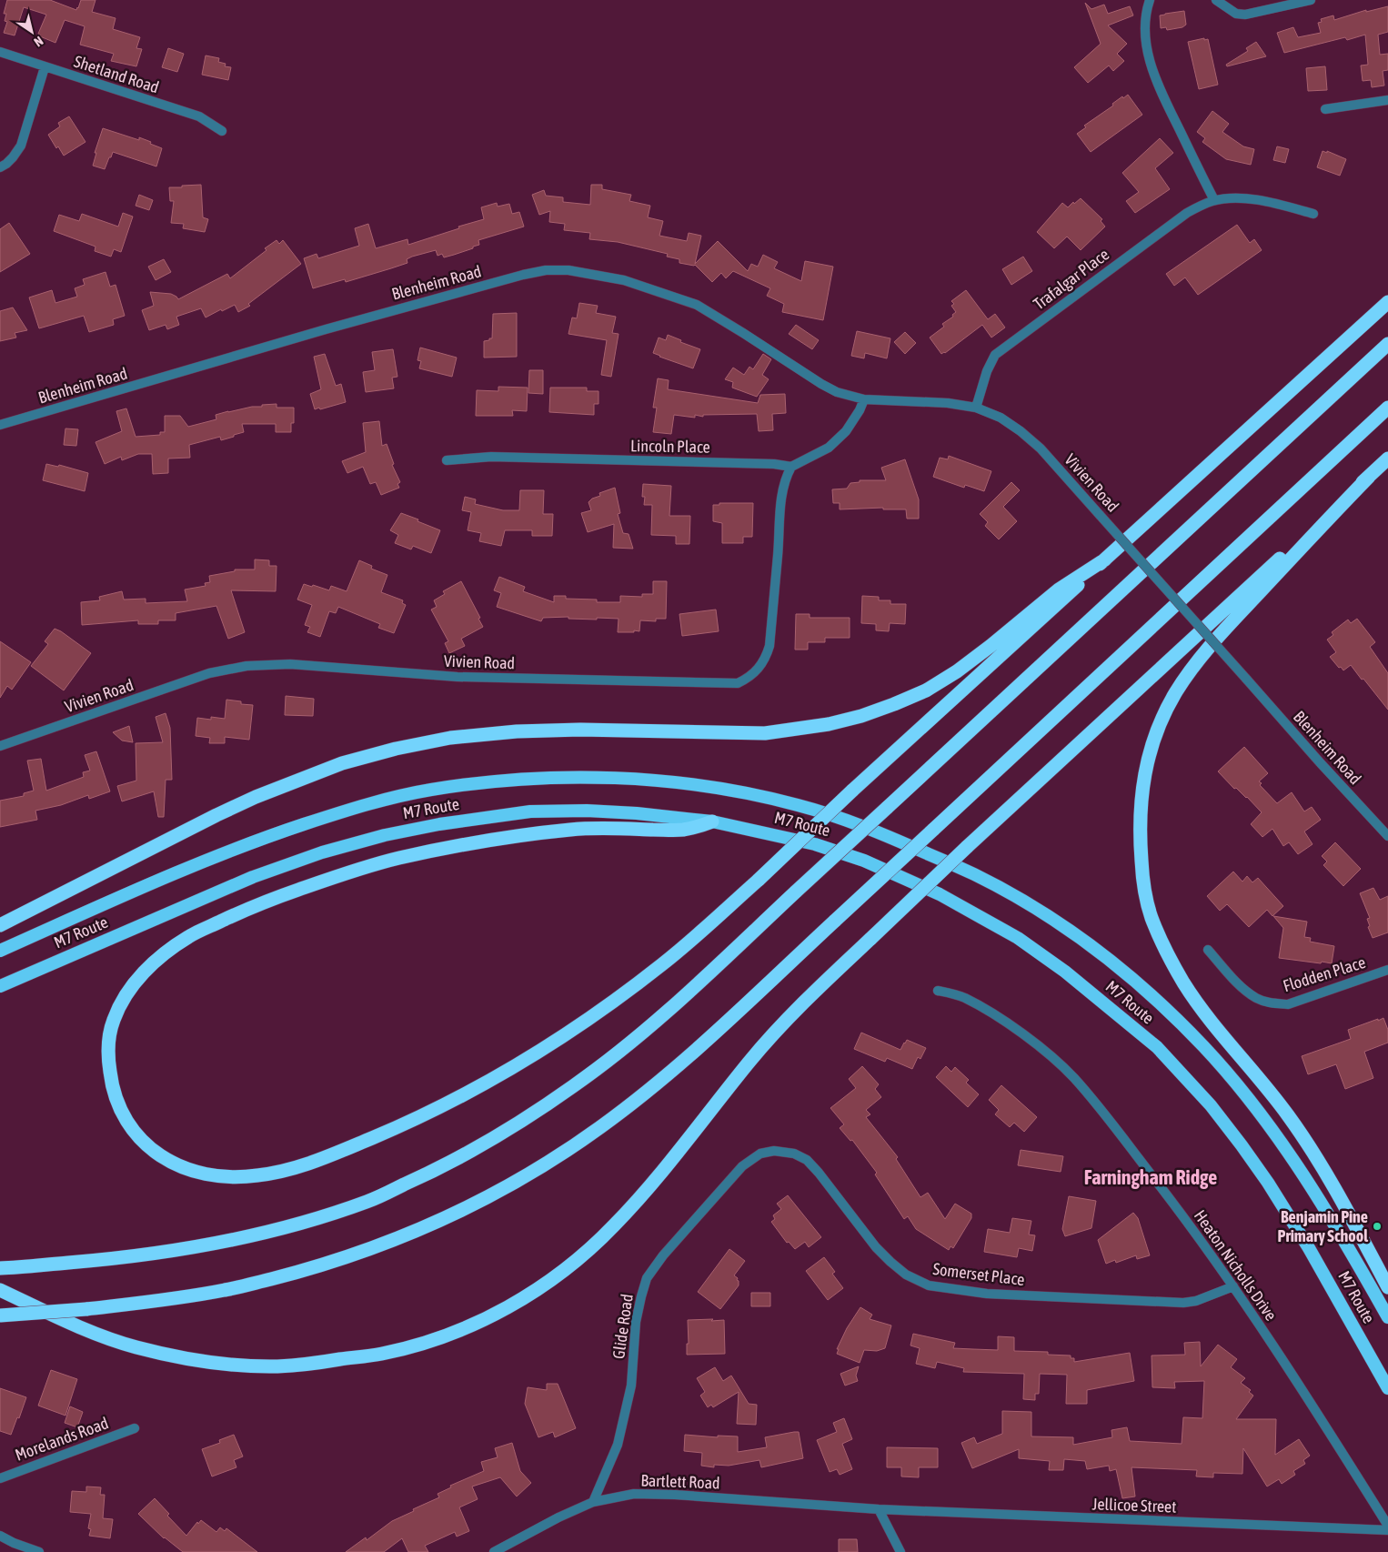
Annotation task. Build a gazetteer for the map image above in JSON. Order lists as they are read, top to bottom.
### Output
{
  "streets": {
    "highway": ["M7 Route"],
    "street": [
      "Shetland Road",
      "Trafalgar Place",
      "Blenheim Road",
      "Lincoln Place",
      "Vivien Road",
      "Flodden Place",
      "Heaton Nicholls Drive",
      "Somerset Place",
      "Glide Road",
      "Morelands Road",
      "Bartlett Road",
      "Jellicoe Street"
    ]
  },
  "crossings": [
    ["Trafalgar Place", "Vivien Road"],
    ["Blenheim Road", "Vivien Road"],
    ["Lincoln Place", "Vivien Road"],
    ["Heaton Nicholls Drive", "Somerset Place"],
    ["Somerset Place", "Glide Road"],
    ["Glide Road", "Bartlett Road"],
    ["Bartlett Road", "Jellicoe Street"]
  ],
  "districts": ["Farningham Ridge"],
  "places": ["Benjamin Pine Primary School"],
  "north": "bottom right"
}
